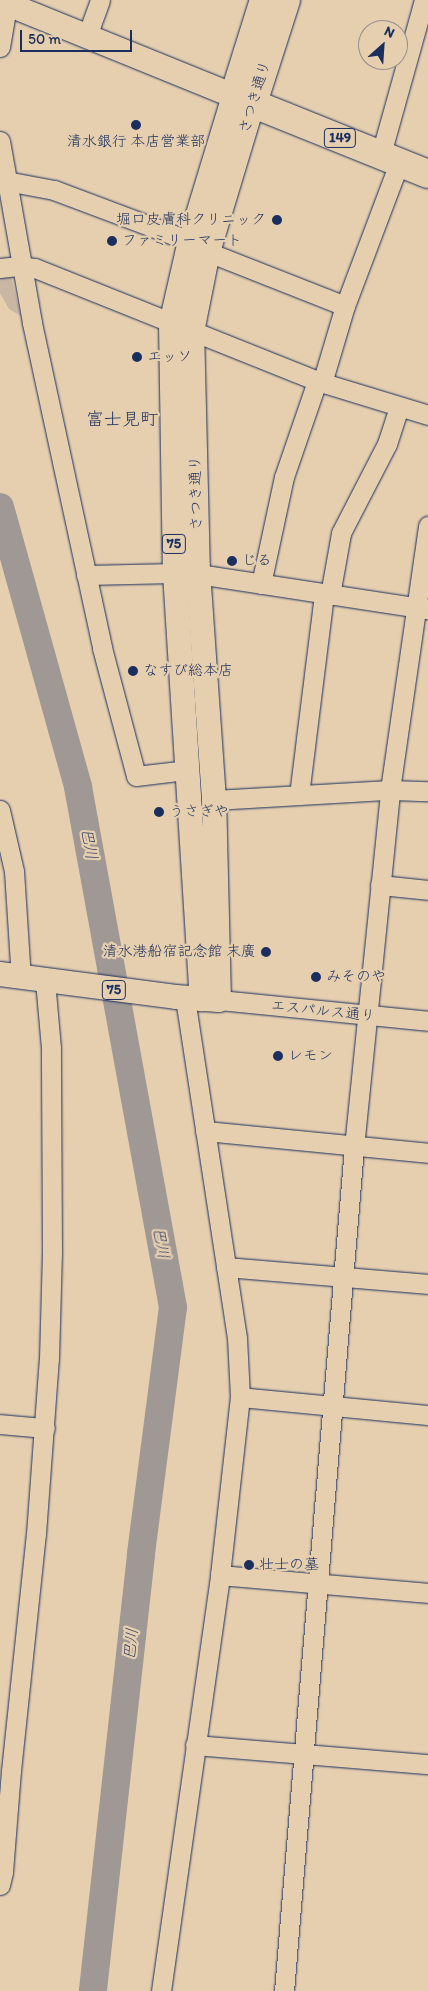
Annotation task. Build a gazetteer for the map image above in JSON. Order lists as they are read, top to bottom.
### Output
{
  "streets": {
    "highway": ["さつき通り", "149"],
    "main road": ["75"],
    "street": ["エスパルス通り"]
  },
  "crossings": [
    ["さつき通り", "149"],
    ["さつき通り", "75"],
    ["さつき通り", "エスパルス通り"],
    ["75", "エスパルス通り"]
  ],
  "districts": ["富士見町"],
  "water": ["巴川"],
  "places": [
    "清水銀行 本店営業部",
    "堀口皮膚科クリニック",
    "ファミリーマート",
    "エッソ",
    "じる",
    "なすび総本店",
    "うさぎや",
    "清水港船宿記念館 末廣",
    "みそのや",
    "レモン",
    "壮士の墓"
  ],
  "scale_bar": "50 m",
  "north": "top right"
}
